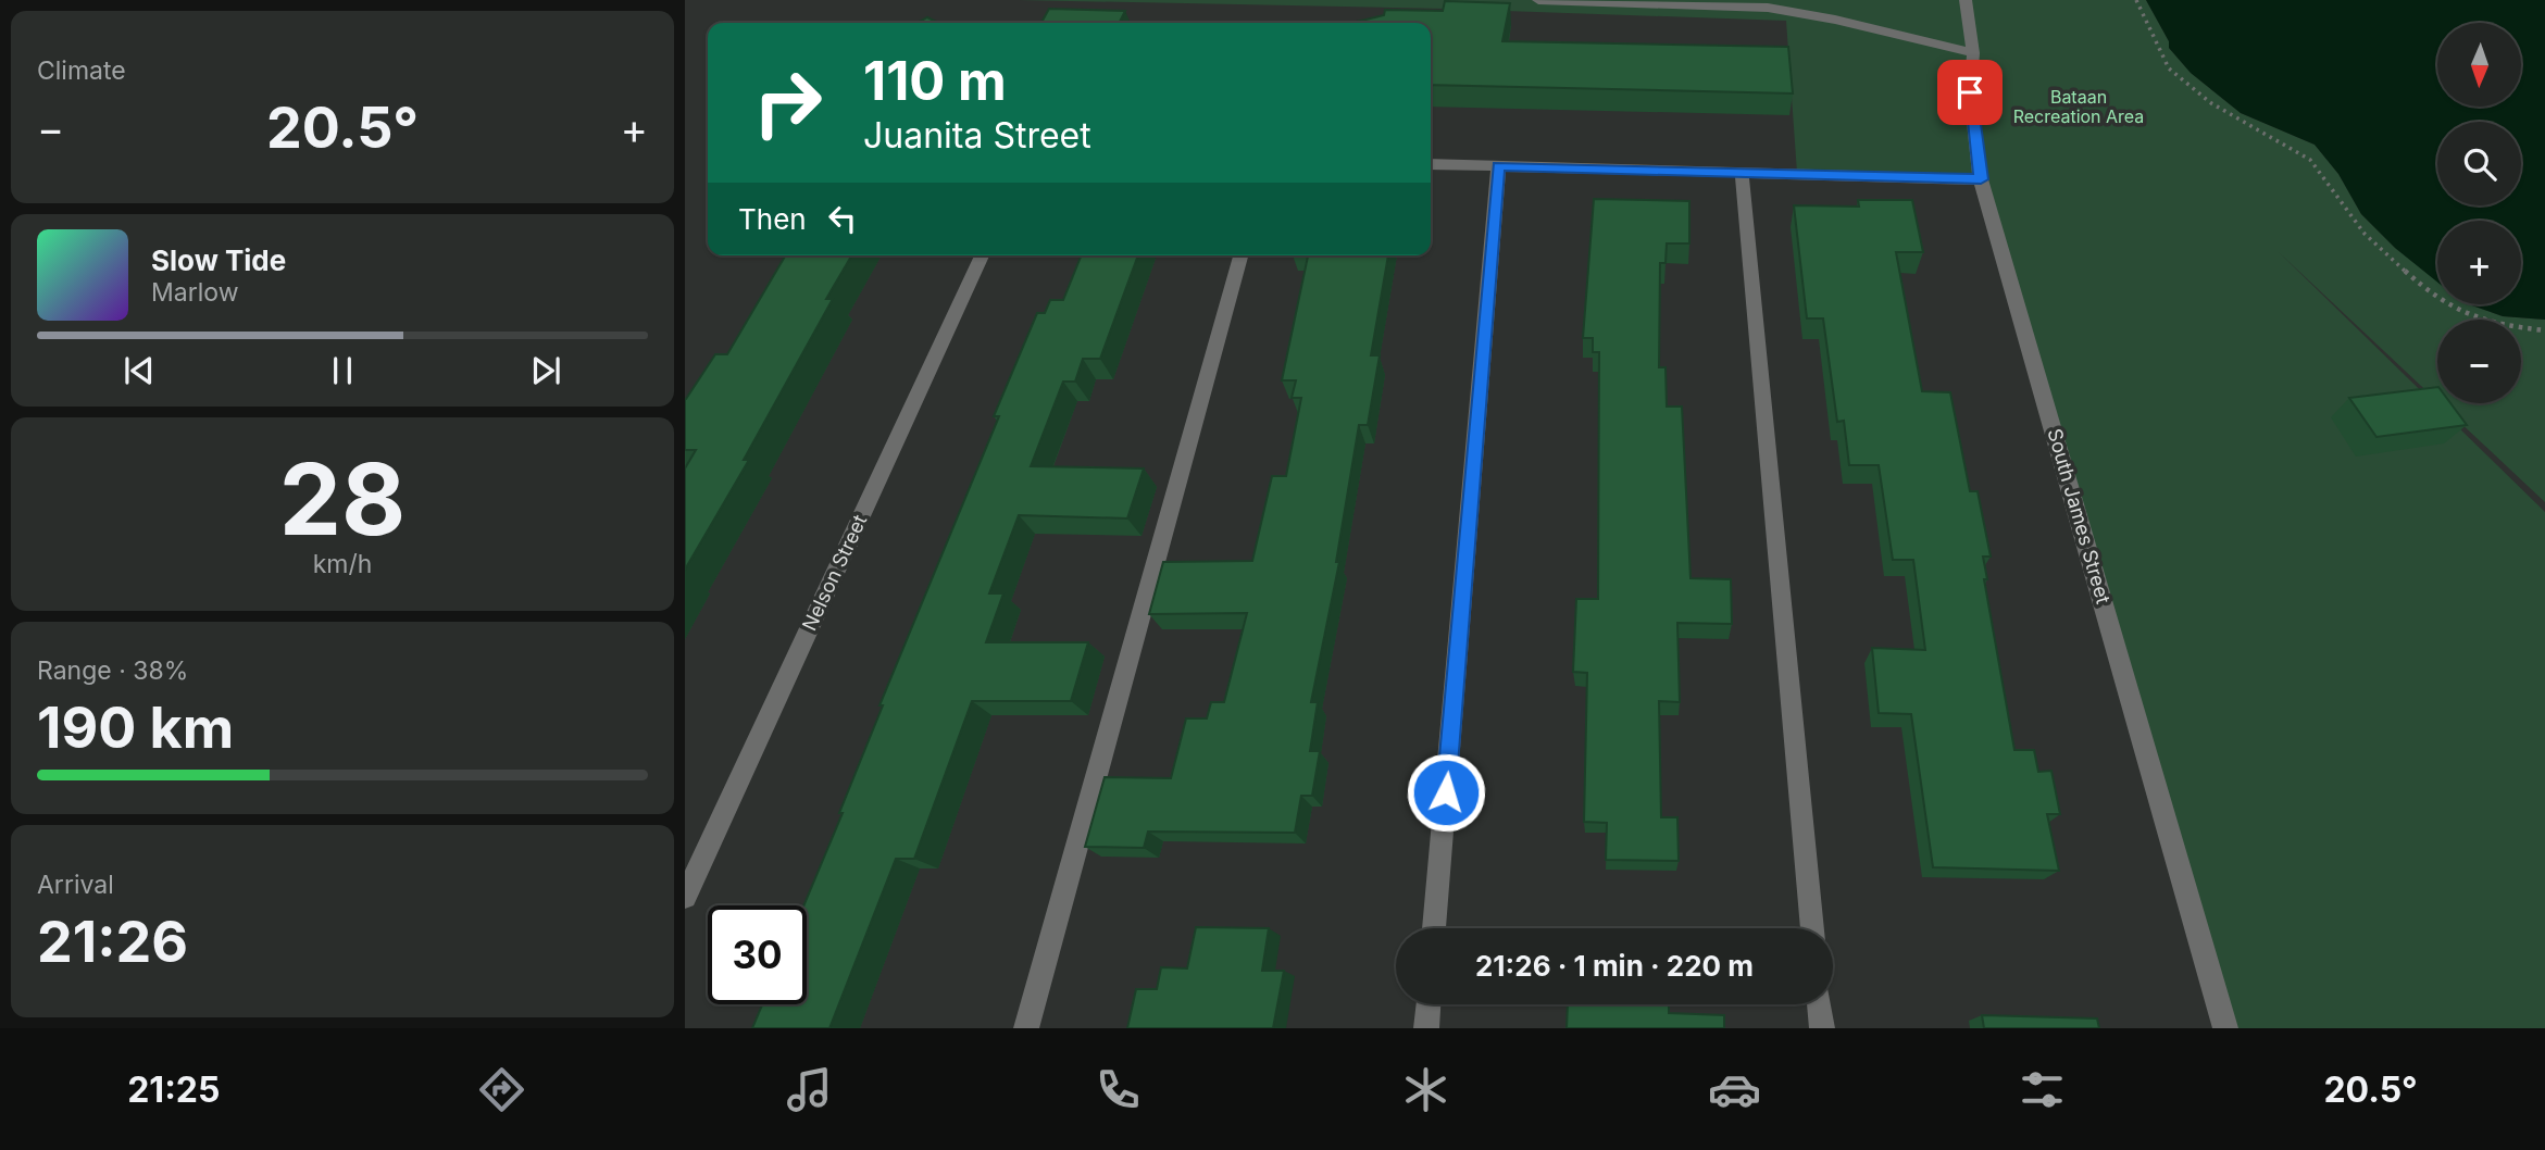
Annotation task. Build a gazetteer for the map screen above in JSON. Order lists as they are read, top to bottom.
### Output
{
  "streets": {
    "street": ["South James Street", "Nelson Street"]
  },
  "parks": ["Bataan Recreation Area"],
  "north": "bottom",
  "page": {
    "tile": [
      "Climate",
      ["28", "km/h"],
      ["Range · 38%", "190 km"],
      ["Arrival", "21:26"]
    ],
    "map_buttons": ["+", "−"],
    "turn": ["110 m", "Juanita Street"],
    "heat": ["−", "20.5°", "+"],
    "then": "Then",
    "song": ["Slow Tide", "Marlow"],
    "limit": "30",
    "trip": "21:26 · 1 min · 220 m",
    "tabs": ["21:25", "20.5°"]
  }
}
